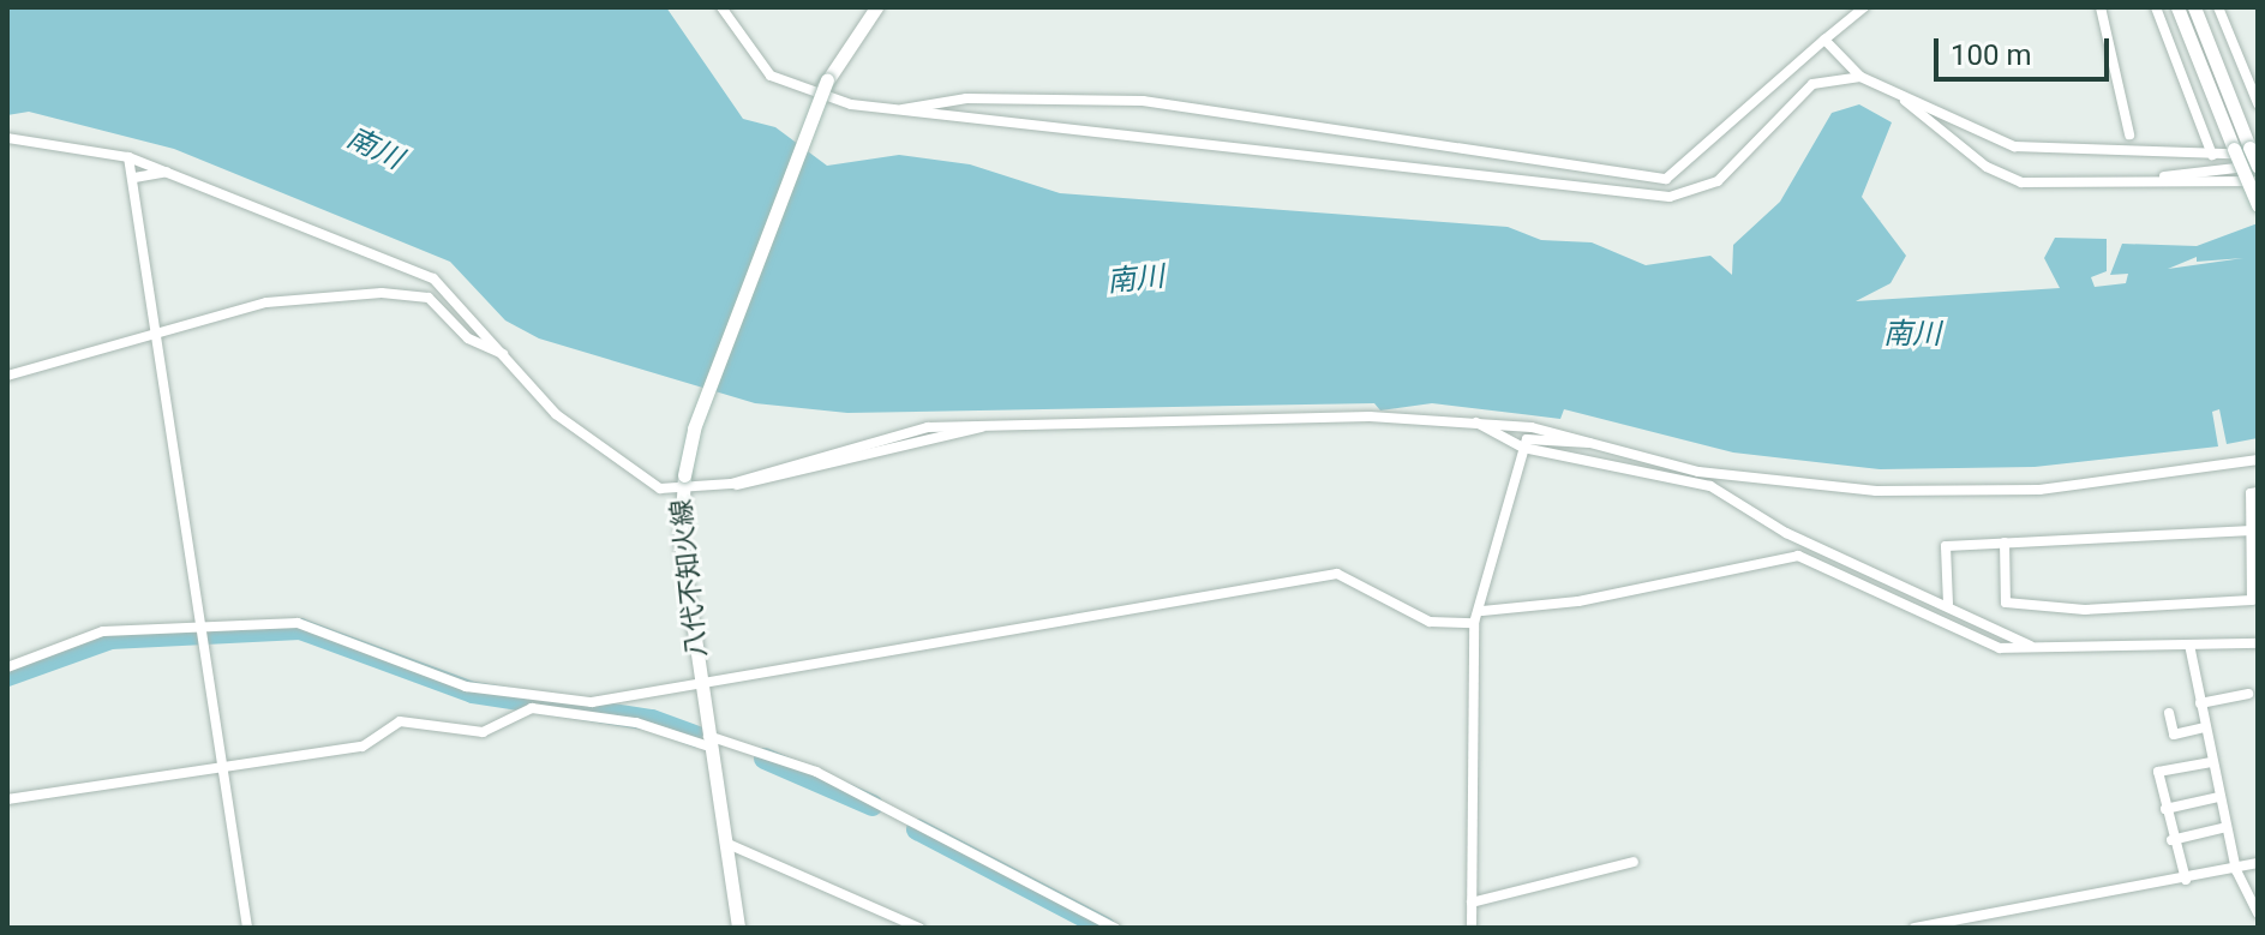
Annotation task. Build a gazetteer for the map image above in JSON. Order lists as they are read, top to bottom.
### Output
{
  "streets": {
    "main road": ["八代不知火線"]
  },
  "water": ["南川"],
  "scale_bar": "100 m"
}
